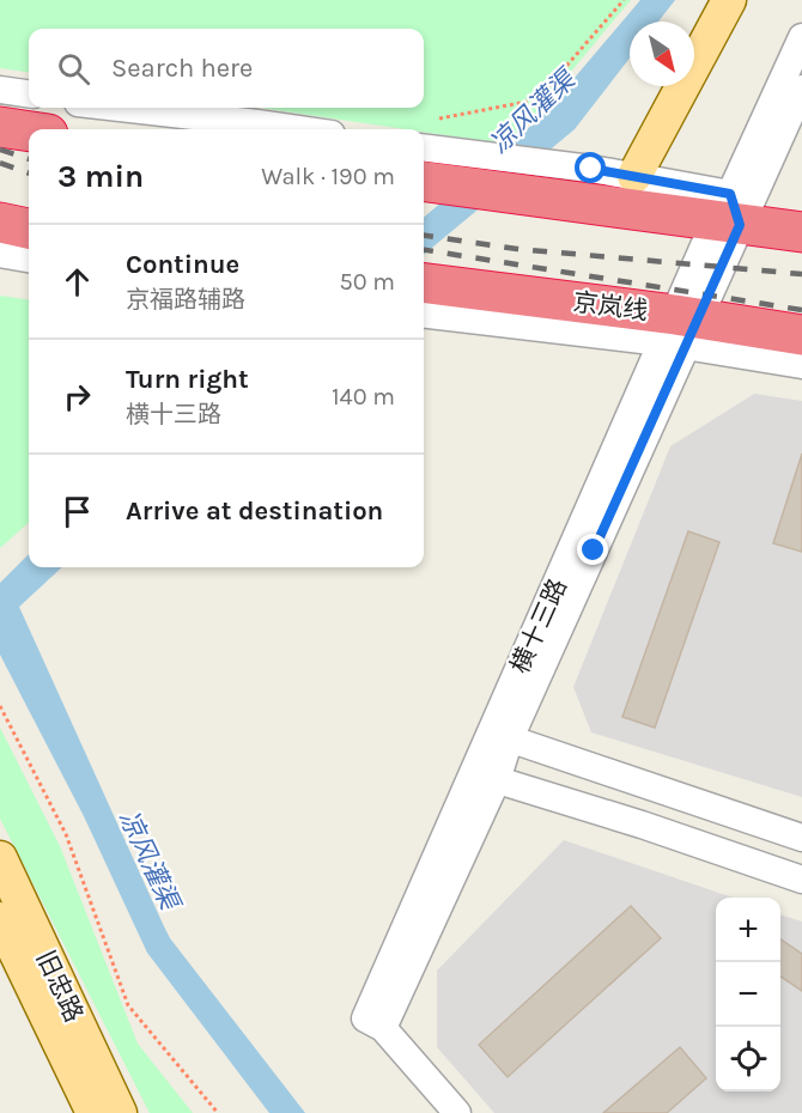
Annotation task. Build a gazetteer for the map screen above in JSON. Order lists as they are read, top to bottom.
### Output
{
  "streets": {
    "highway": ["京岚线"],
    "main road": ["旧忠路"],
    "street": ["横十三路"]
  },
  "crossings": [
    ["京岚线", "横十三路"]
  ],
  "water": ["凉风灌渠"],
  "north": "bottom right",
  "page": {
    "search": "Search here",
    "heading": ["3 min", "Walk · 190 m"],
    "list": [
      ["Continue", "京福路辅路", "50 m"],
      ["Turn right", "横十三路", "140 m"],
      "Arrive at destination"
    ],
    "map_buttons": ["+", "−"]
  }
}
